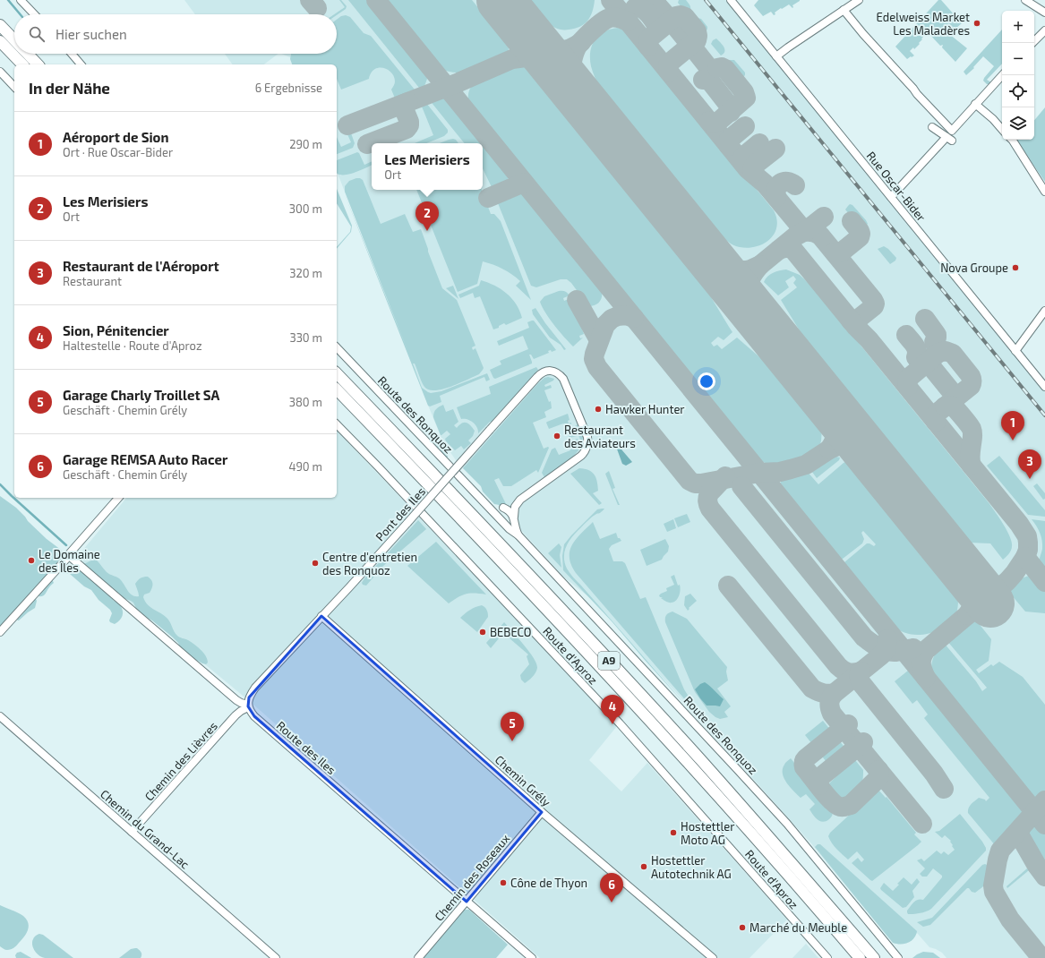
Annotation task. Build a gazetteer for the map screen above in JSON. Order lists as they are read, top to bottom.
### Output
{
  "streets": {
    "highway": ["A9"],
    "street": [
      "Rue Oscar-Bider",
      "Route des Ronquoz",
      "Pont des Iles",
      "Route d'Aproz",
      "Route des Iles",
      "Chemin des Lièvres",
      "Chemin Grély",
      "Chemin du Grand-Lac",
      "Chemin des Roseaux"
    ]
  },
  "crossings": [
    ["Pont des Iles", "Route des Iles"],
    ["Pont des Iles", "Chemin des Lièvres"],
    ["Pont des Iles", "Chemin Grély"],
    ["Route des Iles", "Chemin des Lièvres"],
    ["Route des Iles", "Chemin des Roseaux"],
    ["Chemin des Lièvres", "Chemin du Grand-Lac"],
    ["Chemin Grély", "Chemin des Roseaux"]
  ],
  "places": [
    "Edelweiss Market Les Maladères",
    "Nova Groupe",
    "Hawker Hunter",
    "Restaurant des Aviateurs",
    "Le Domaine des Îles",
    "Centre d'entretien des Ronquoz",
    "BEBECO",
    "Hostettler Moto AG",
    "Hostettler Autotechnik AG",
    "Cône de Thyon",
    "Marché du Meuble"
  ],
  "page": {
    "map_buttons": ["+", "−"],
    "search": "Hier suchen",
    "heading": ["In der Nähe", "6 Ergebnisse"],
    "list": [
      {
        "mark": "1",
        "name": "Aéroport de Sion",
        "note": "Ort · Rue Oscar-Bider",
        "value": "290 m"
      },
      {
        "mark": "2",
        "name": "Les Merisiers",
        "note": "Ort",
        "value": "300 m"
      },
      {
        "mark": "3",
        "name": "Restaurant de l'Aéroport",
        "note": "Restaurant",
        "value": "320 m"
      },
      {
        "mark": "4",
        "name": "Sion, Pénitencier",
        "note": "Haltestelle · Route d'Aproz",
        "value": "330 m"
      },
      {
        "mark": "5",
        "name": "Garage Charly Troillet SA",
        "note": "Geschäft · Chemin Grély",
        "value": "380 m"
      },
      {
        "mark": "6",
        "name": "Garage REMSA Auto Racer",
        "note": "Geschäft · Chemin Grély",
        "value": "490 m"
      }
    ],
    "popup": ["Les Merisiers", "Ort"],
    "pins": [
      "2",
      "1",
      "3",
      "4",
      "5",
      "6"
    ]
  }
}
